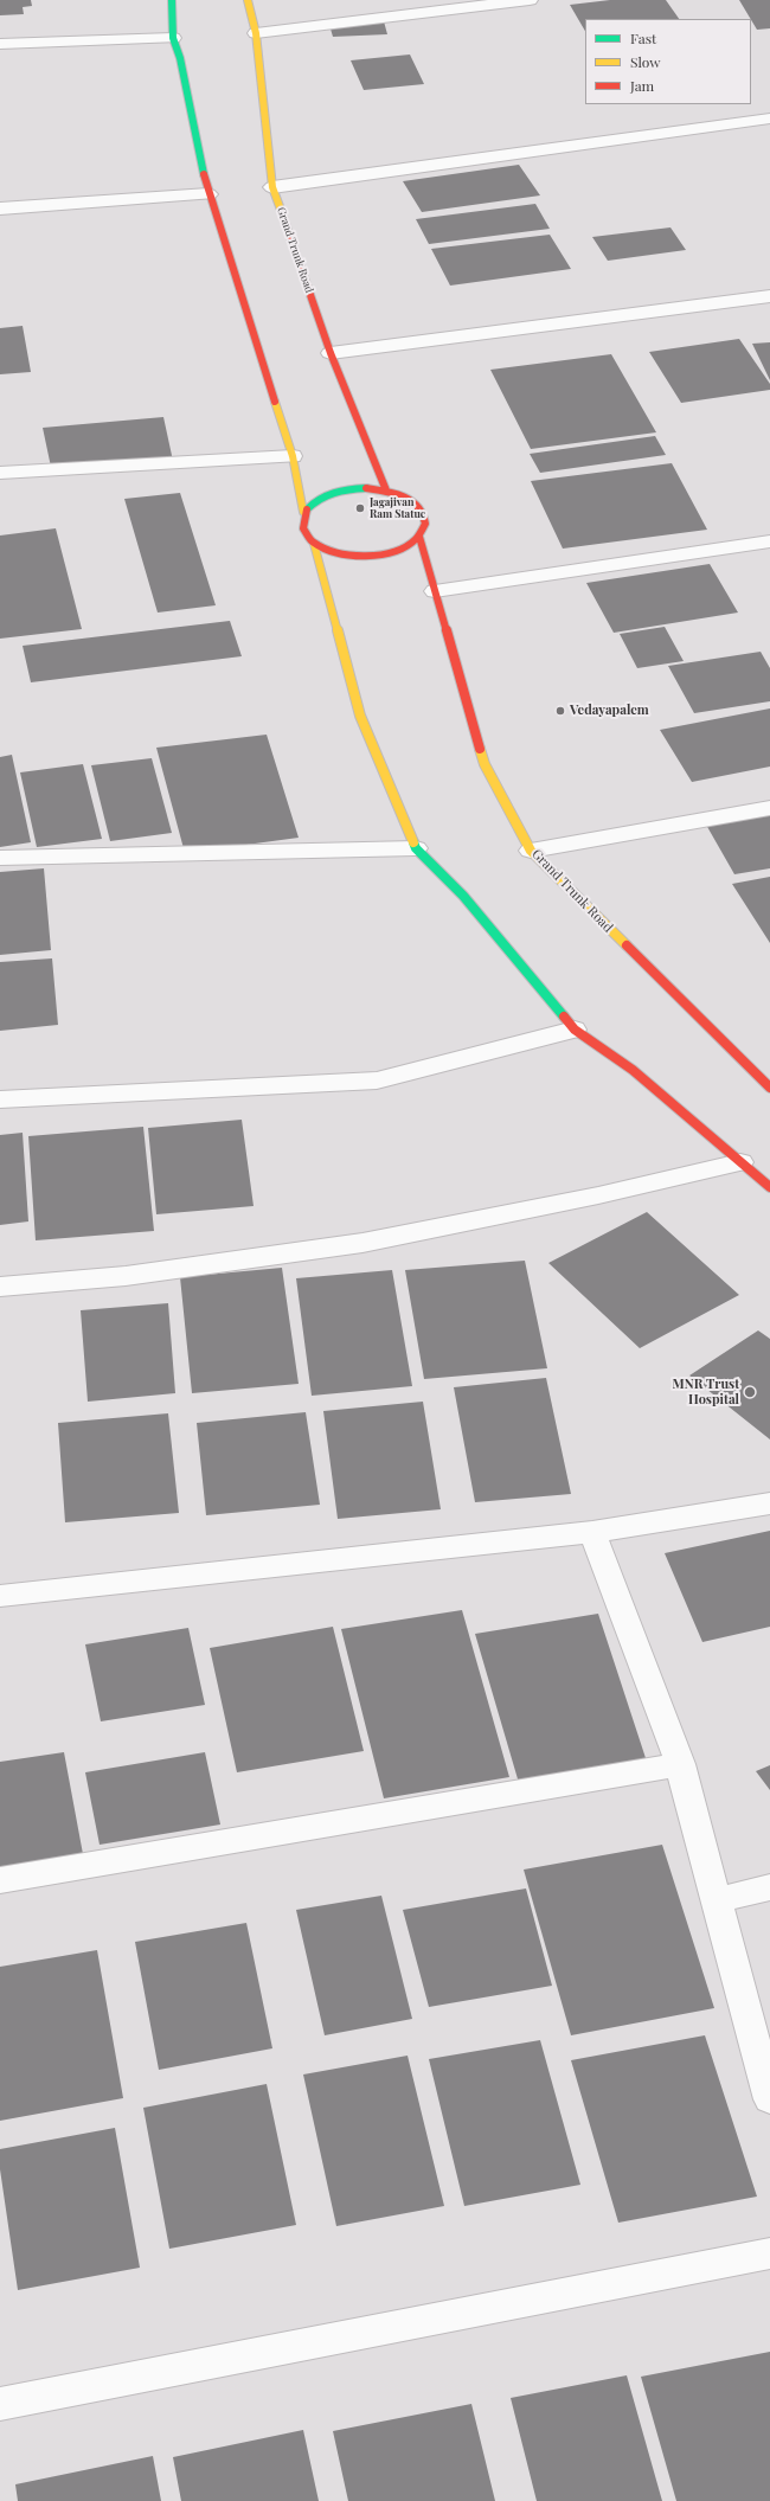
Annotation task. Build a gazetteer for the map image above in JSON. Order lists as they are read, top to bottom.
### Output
{
  "streets": {
    "main road": ["Grand Trunk Road"]
  },
  "places": ["Jagajivan Ram Statue", "Vedayapalem", "MNR Trust Hospital"],
  "legend": ["Fast", "Slow", "Jam"]
}
